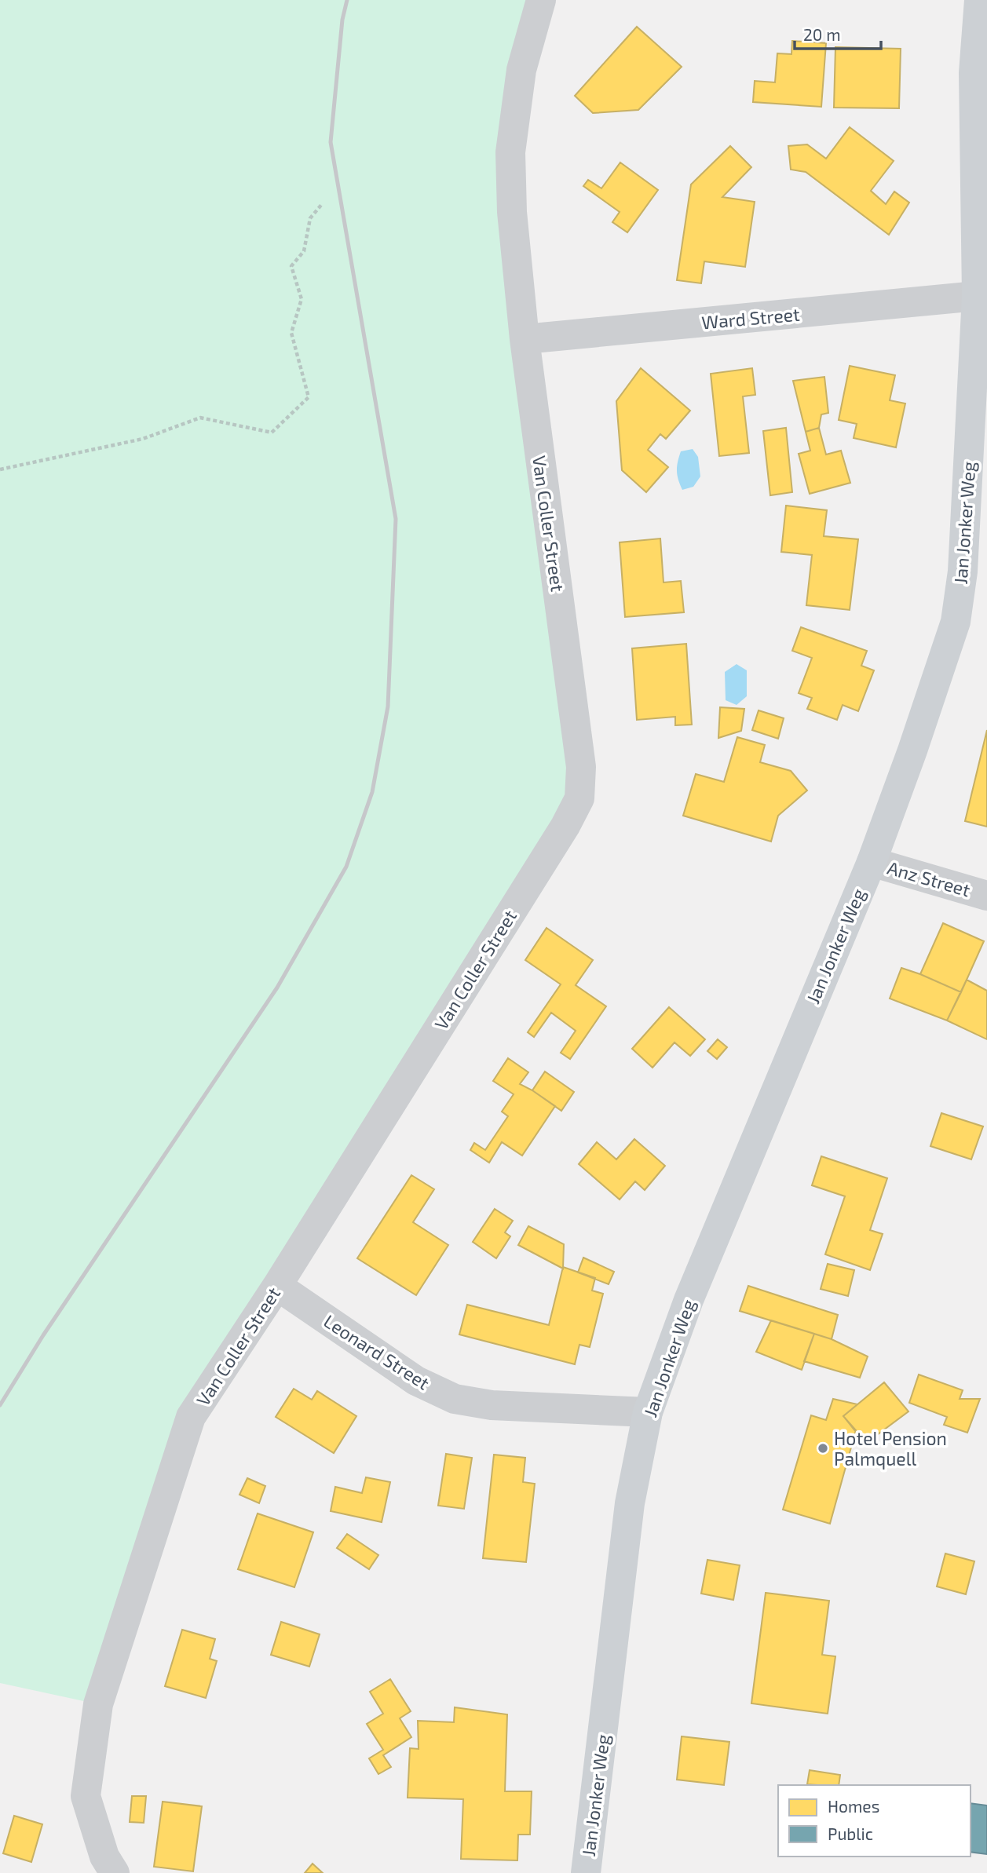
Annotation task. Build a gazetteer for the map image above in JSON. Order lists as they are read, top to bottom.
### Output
{
  "streets": {
    "main road": ["Jan Jonker Weg"],
    "street": [
      "Ward Street",
      "Van Coller Street",
      "Anz Street",
      "Leonard Street"
    ]
  },
  "crossings": [
    ["Ward Street", "Jan Jonker Weg"],
    ["Ward Street", "Van Coller Street"],
    ["Jan Jonker Weg", "Anz Street"],
    ["Jan Jonker Weg", "Leonard Street"],
    ["Van Coller Street", "Leonard Street"]
  ],
  "places": ["Hotel Pension Palmquell"],
  "legend": ["Homes", "Public"],
  "scale_bar": "20 m"
}
